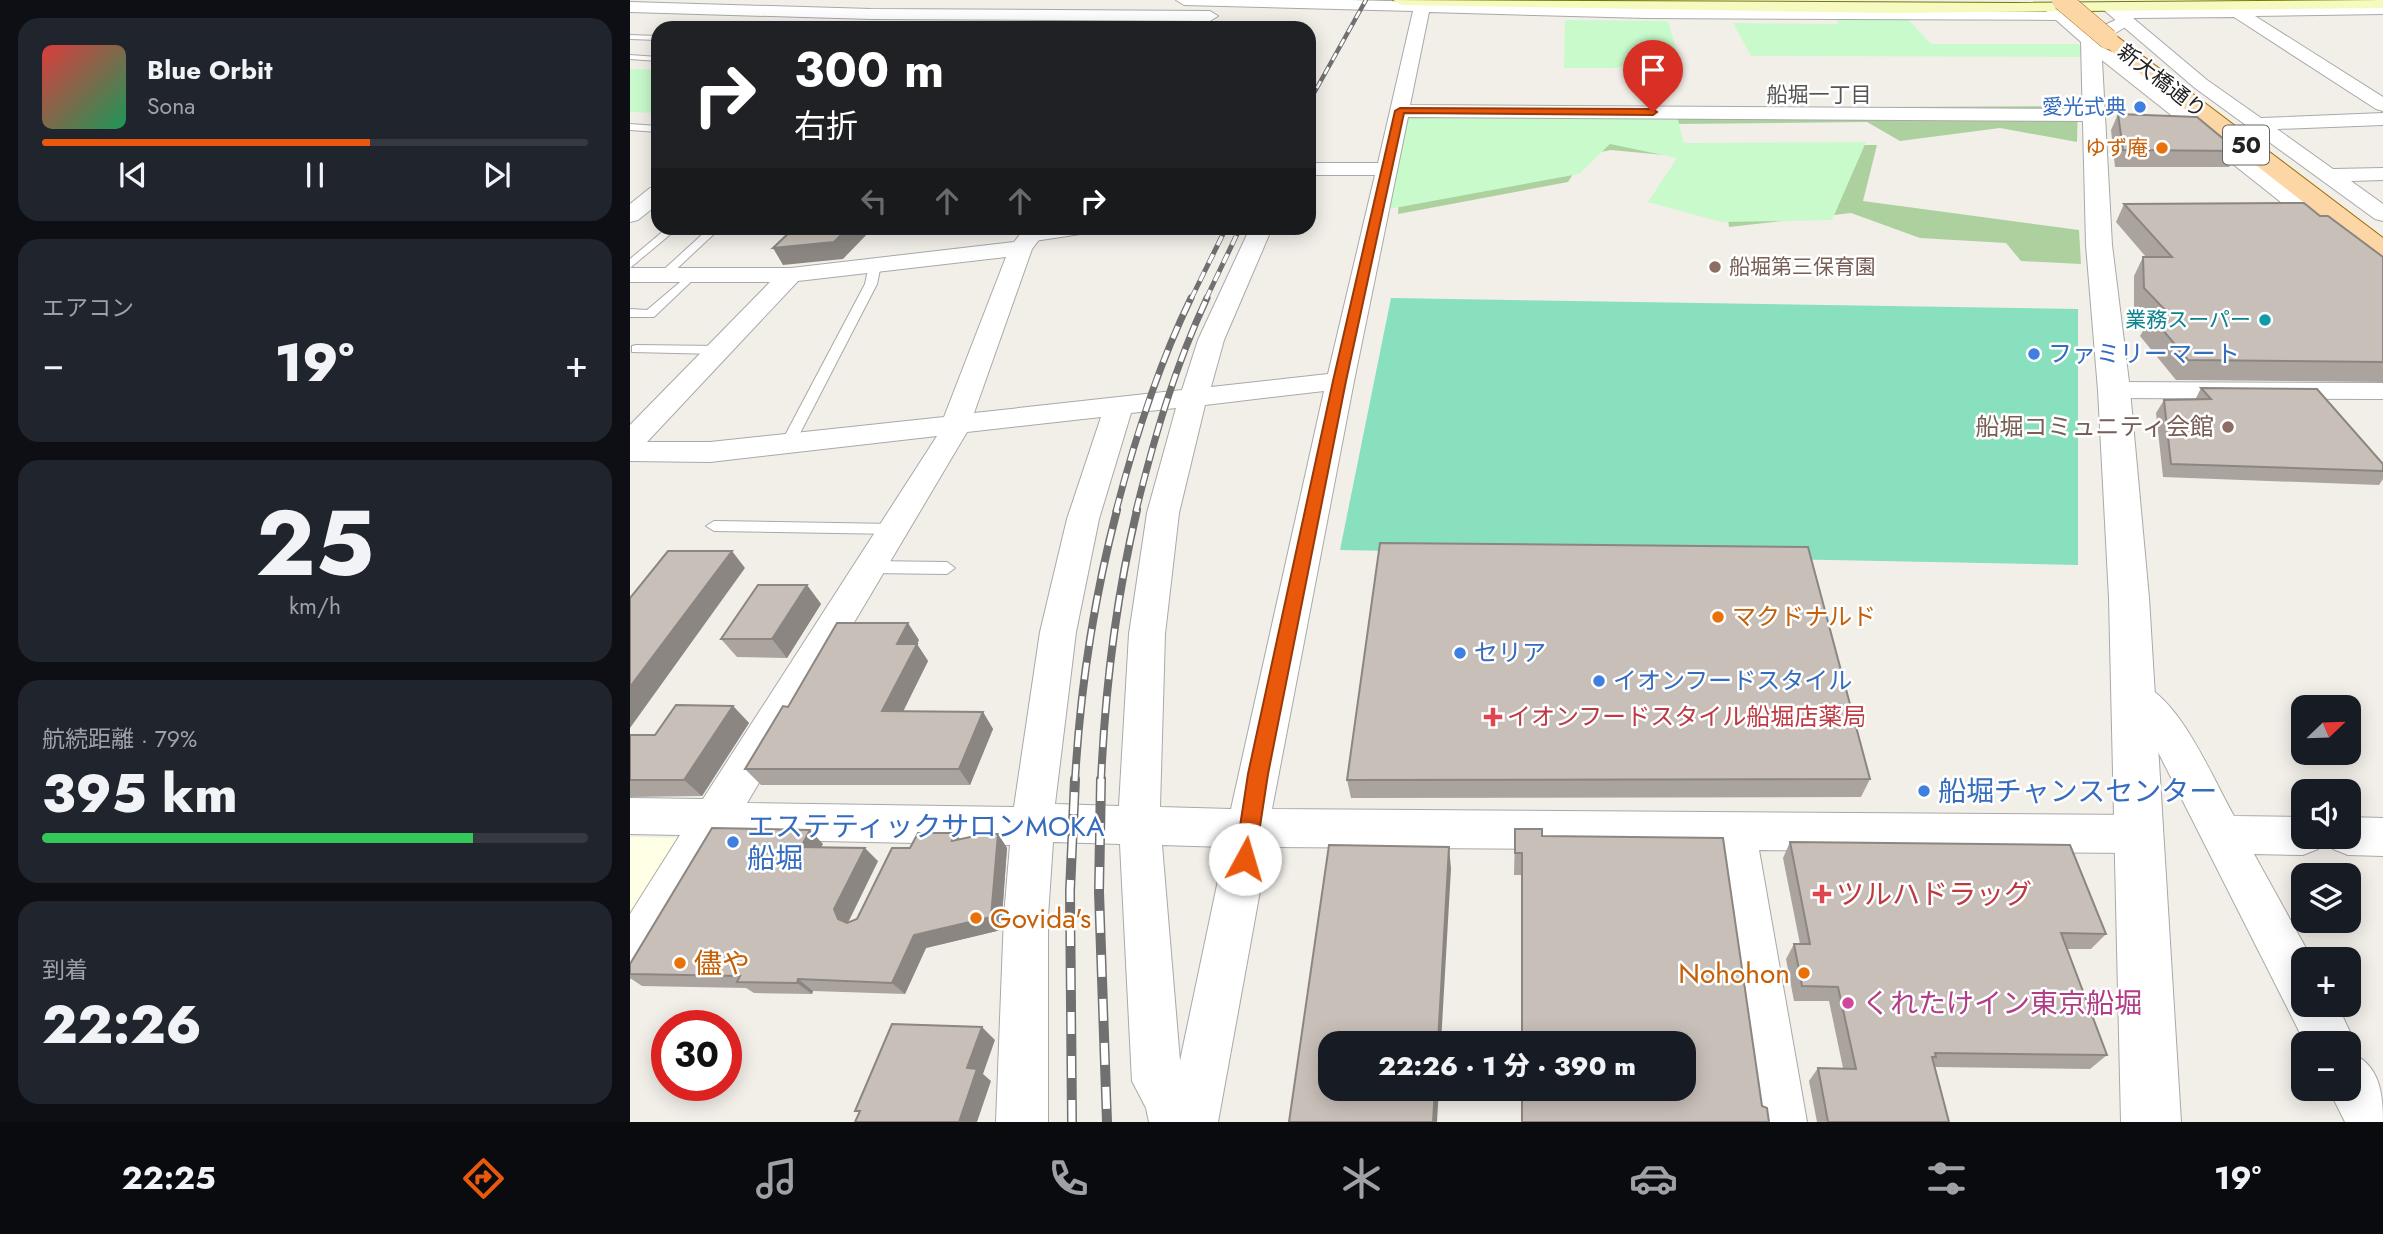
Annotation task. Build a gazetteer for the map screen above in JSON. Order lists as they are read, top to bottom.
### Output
{
  "streets": {
    "main road": ["新大橋通り", "50"]
  },
  "districts": ["船堀一丁目"],
  "places": {
    "other": [
      "愛光式典",
      "ゆず庵",
      "船堀第三保育園",
      "業務スーパー",
      "ファミリーマート",
      "船堀コミュニティ会館",
      "マクドナルド",
      "セリア",
      "イオンフードスタイル",
      "船堀チャンスセンター",
      "エステティックサロンMOKA 船堀",
      "Govida's",
      "儘や",
      "Nohohon",
      "くれたけイン東京船堀"
    ],
    "health": ["イオンフードスタイル船堀店薬局", "ツルハドラッグ"]
  },
  "north": "top right",
  "page": {
    "turn": ["300 m", "右折"],
    "song": ["Blue Orbit", "Sona"],
    "tile": [
      "エアコン",
      ["25", "km/h"],
      ["航続距離 · 79%", "395 km"],
      ["到着", "22:26"]
    ],
    "heat": ["−", "19°", "+"],
    "map_buttons": ["+", "−"],
    "limit": "30",
    "trip": "22:26 · 1 分 · 390 m",
    "tabs": ["22:25", "19°"]
  }
}
